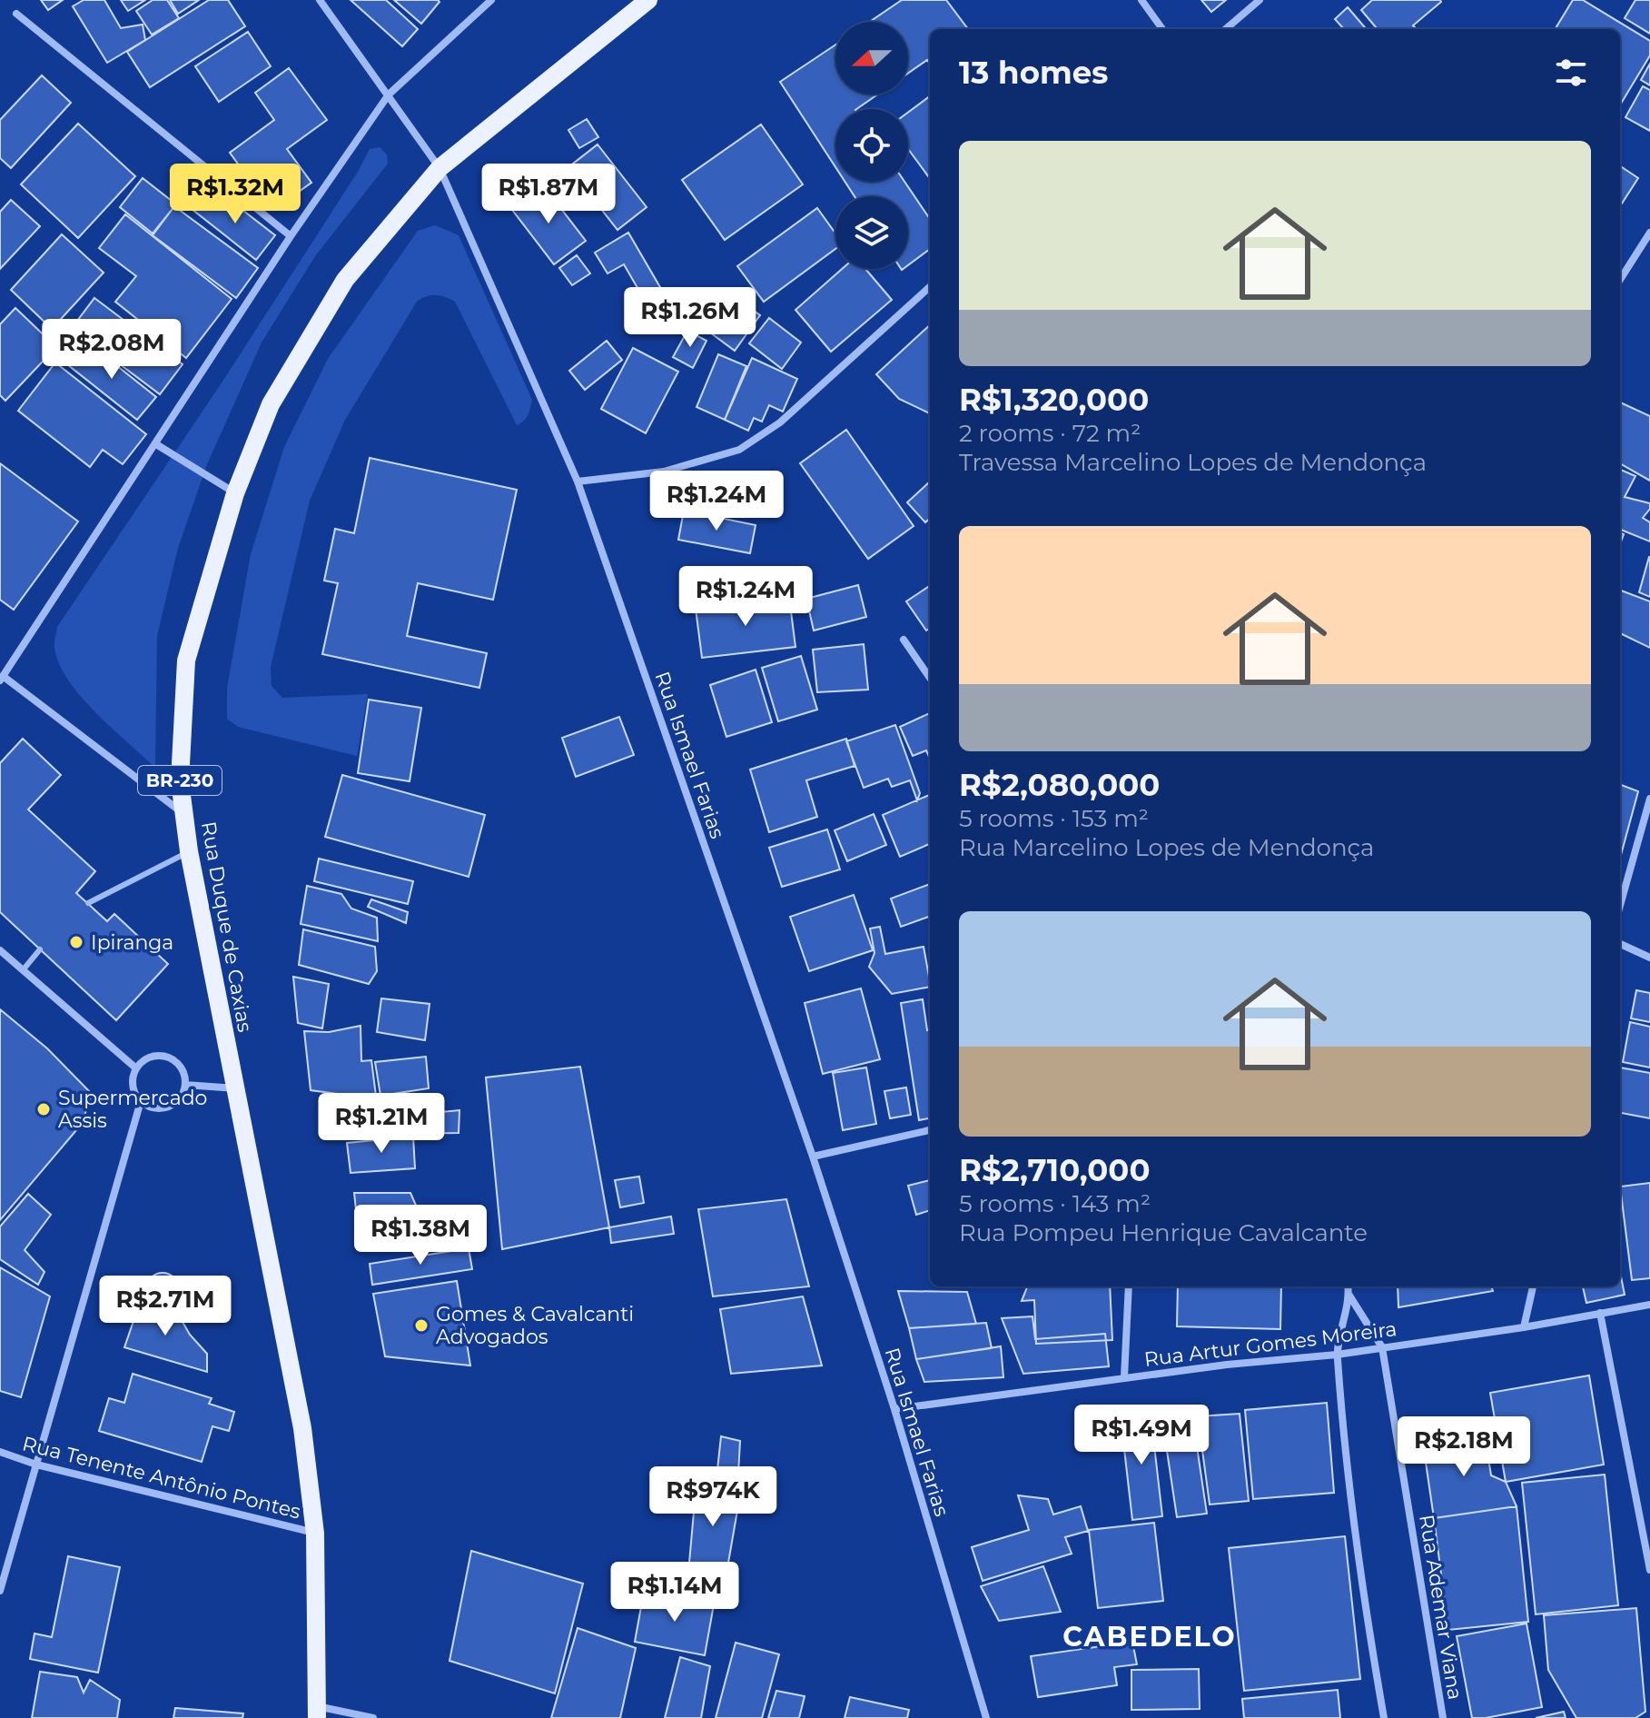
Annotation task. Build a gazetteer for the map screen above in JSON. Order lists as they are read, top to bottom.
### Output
{
  "streets": {
    "main road": ["BR-230", "Rua Duque de Caxias"],
    "street": [
      "Rua Ismael Farias",
      "Rua Artur Gomes Moreira",
      "Rua Tenente Antônio Pontes",
      "Rua Ademar Viana"
    ]
  },
  "crossings": [
    ["Rua Ismael Farias", "Rua Duque de Caxias"],
    ["Rua Ismael Farias", "Rua Artur Gomes Moreira"],
    ["Rua Duque de Caxias", "Rua Tenente Antônio Pontes"],
    ["Rua Artur Gomes Moreira", "Rua Ademar Viana"]
  ],
  "districts": ["CABEDELO"],
  "places": ["Ipiranga", "Supermercado Assis", "Gomes & Cavalcanti Advogados"],
  "north": "left",
  "page": {
    "heading": "13 homes",
    "list": [
      {
        "name": "R$1,320,000",
        "note": "2 rooms · 72 m² · Travessa Marcelino Lopes de Mendonça"
      },
      {
        "name": "R$2,080,000",
        "note": "5 rooms · 153 m² · Rua Marcelino Lopes de Mendonça"
      },
      {
        "name": "R$2,710,000",
        "note": "5 rooms · 143 m² · Rua Pompeu Henrique Cavalcante"
      }
    ],
    "price": [
      "R$1.32M",
      "R$1.87M",
      "R$1.26M",
      "R$2.08M",
      "R$1.24M",
      "R$1.24M",
      "R$1.21M",
      "R$1.38M",
      "R$2.71M",
      "R$1.49M",
      "R$2.18M",
      "R$974K",
      "R$1.14M"
    ]
  }
}
